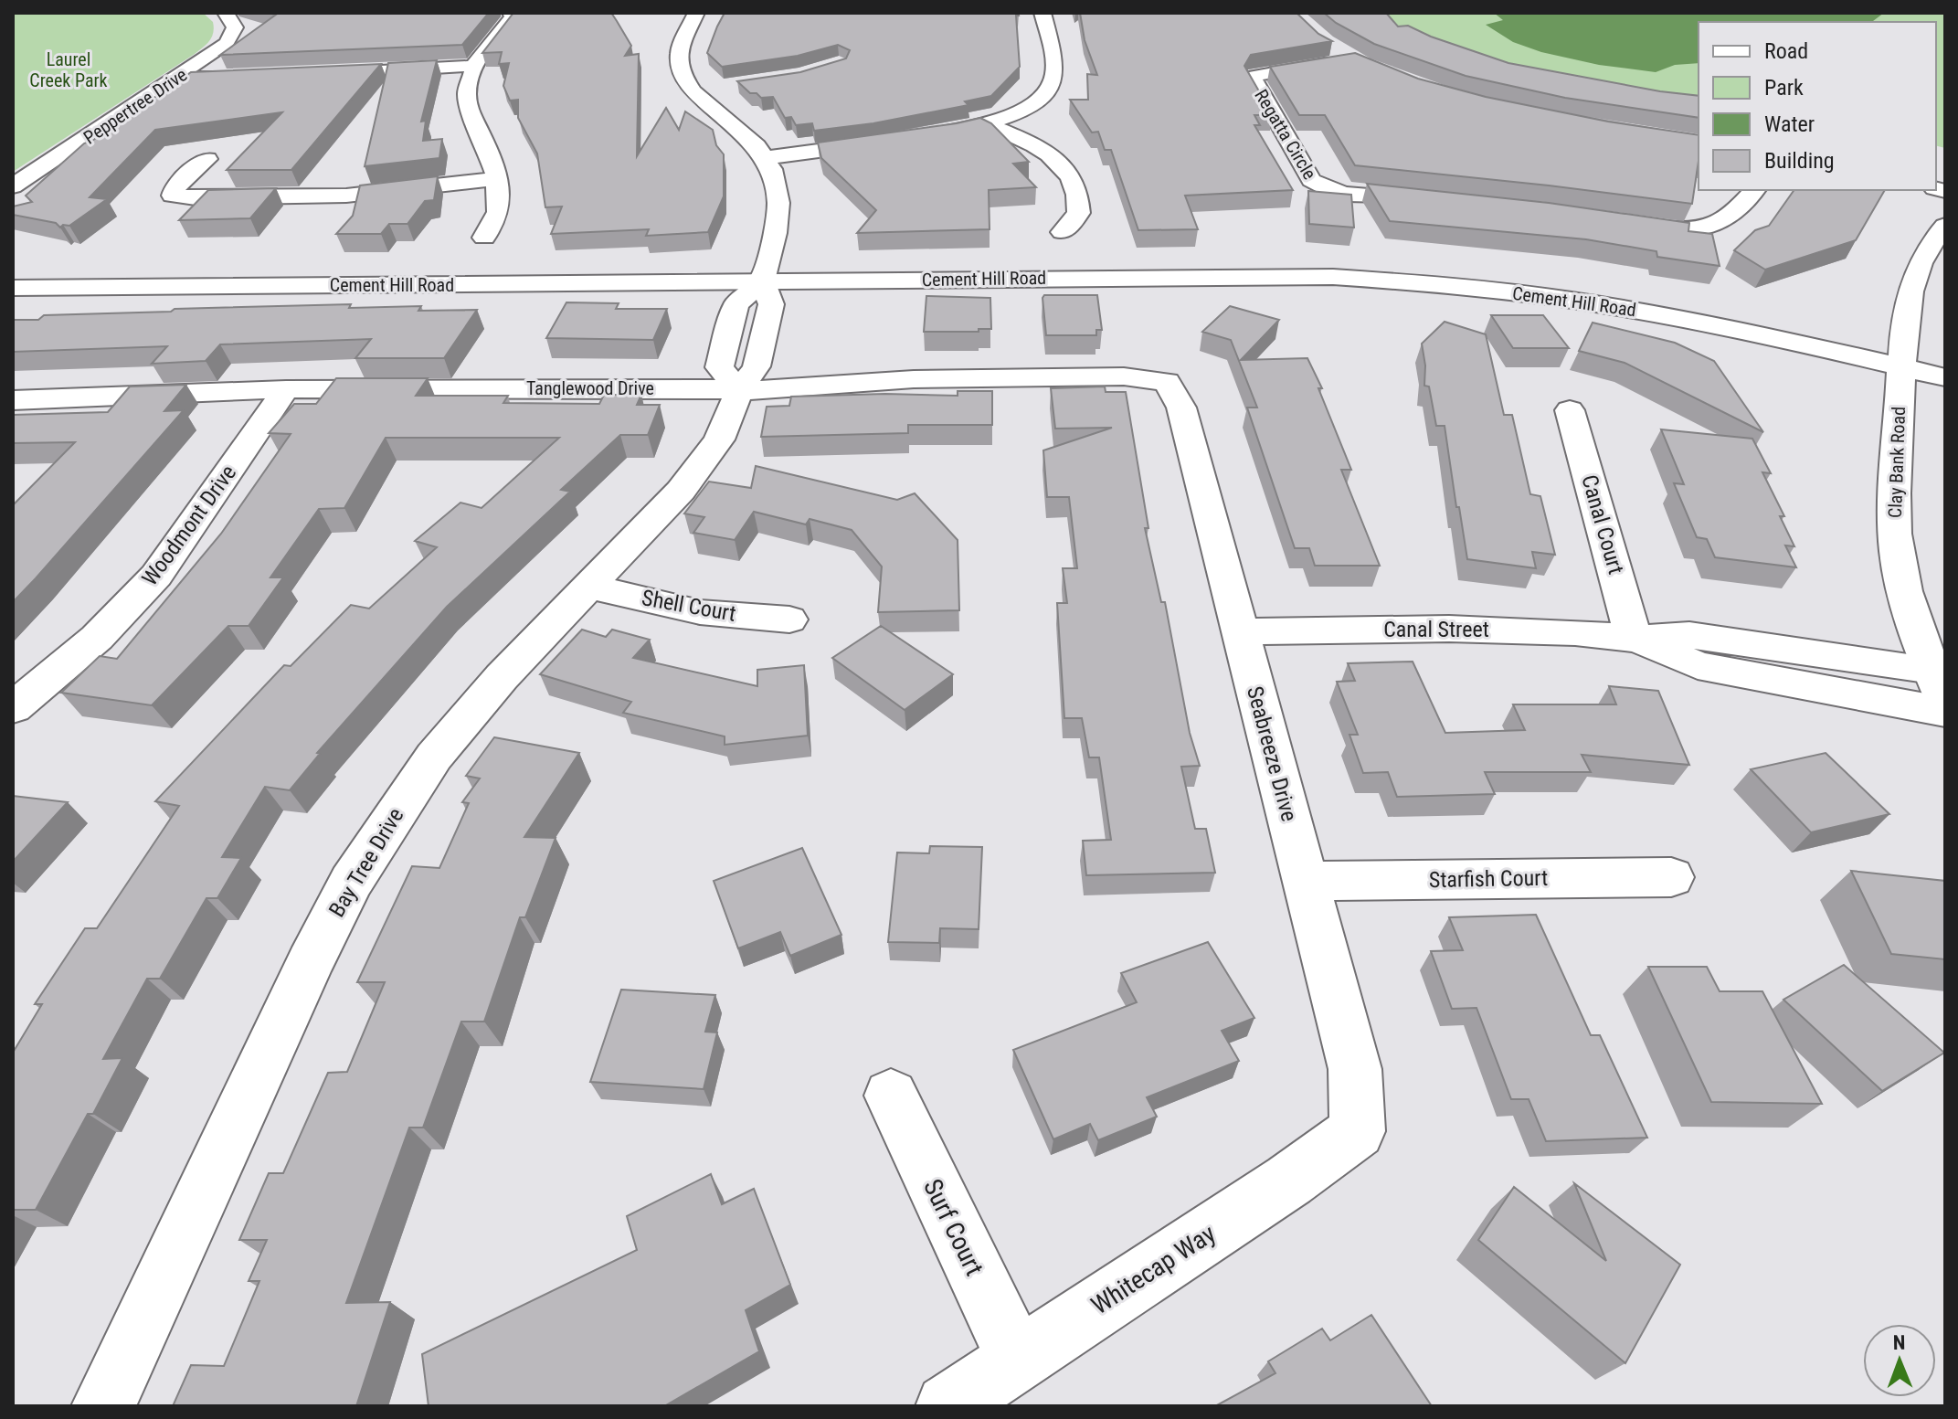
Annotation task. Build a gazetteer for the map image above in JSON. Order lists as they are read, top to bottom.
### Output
{
  "streets": {
    "street": [
      "Peppertree Drive",
      "Regatta Circle",
      "Cement Hill Road",
      "Tanglewood Drive",
      "Clay Bank Road",
      "Canal Court",
      "Woodmont Drive",
      "Shell Court",
      "Canal Street",
      "Seabreeze Drive",
      "Bay Tree Drive",
      "Starfish Court",
      "Surf Court",
      "Whitecap Way"
    ]
  },
  "crossings": [
    ["Cement Hill Road", "Clay Bank Road"],
    ["Cement Hill Road", "Bay Tree Drive"],
    ["Tanglewood Drive", "Woodmont Drive"],
    ["Tanglewood Drive", "Seabreeze Drive"],
    ["Tanglewood Drive", "Bay Tree Drive"],
    ["Clay Bank Road", "Canal Street"],
    ["Canal Court", "Canal Street"],
    ["Shell Court", "Bay Tree Drive"],
    ["Canal Street", "Seabreeze Drive"],
    ["Seabreeze Drive", "Starfish Court"],
    ["Seabreeze Drive", "Whitecap Way"],
    ["Surf Court", "Whitecap Way"]
  ],
  "parks": ["Laurel Creek Park"],
  "legend": [
    "Road",
    "Park",
    "Water",
    "Building"
  ],
  "north": "top"
}
